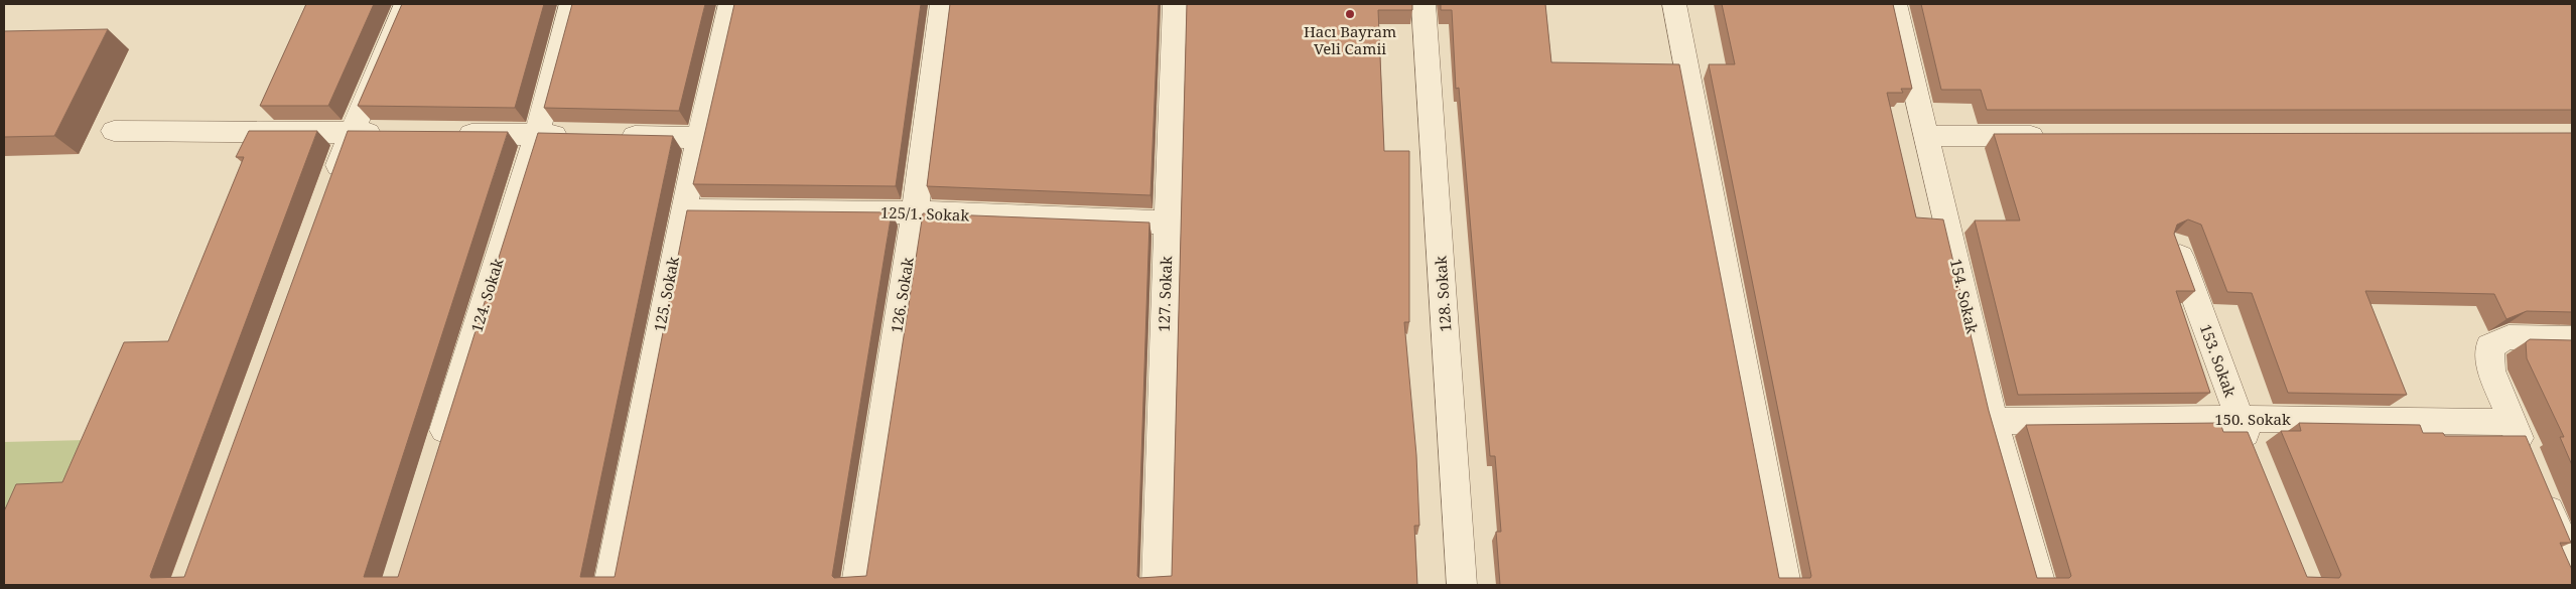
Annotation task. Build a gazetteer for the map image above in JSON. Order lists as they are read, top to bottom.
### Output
{
  "streets": {
    "street": [
      "125/1. Sokak",
      "125. Sokak",
      "127. Sokak",
      "128. Sokak",
      "124. Sokak",
      "126. Sokak",
      "154. Sokak",
      "153. Sokak",
      "150. Sokak"
    ]
  },
  "crossings": [
    ["125/1. Sokak", "125. Sokak"],
    ["125/1. Sokak", "127. Sokak"],
    ["125/1. Sokak", "126. Sokak"],
    ["154. Sokak", "150. Sokak"],
    ["153. Sokak", "150. Sokak"]
  ],
  "places": ["Hacı Bayram Veli Camii"]
}
